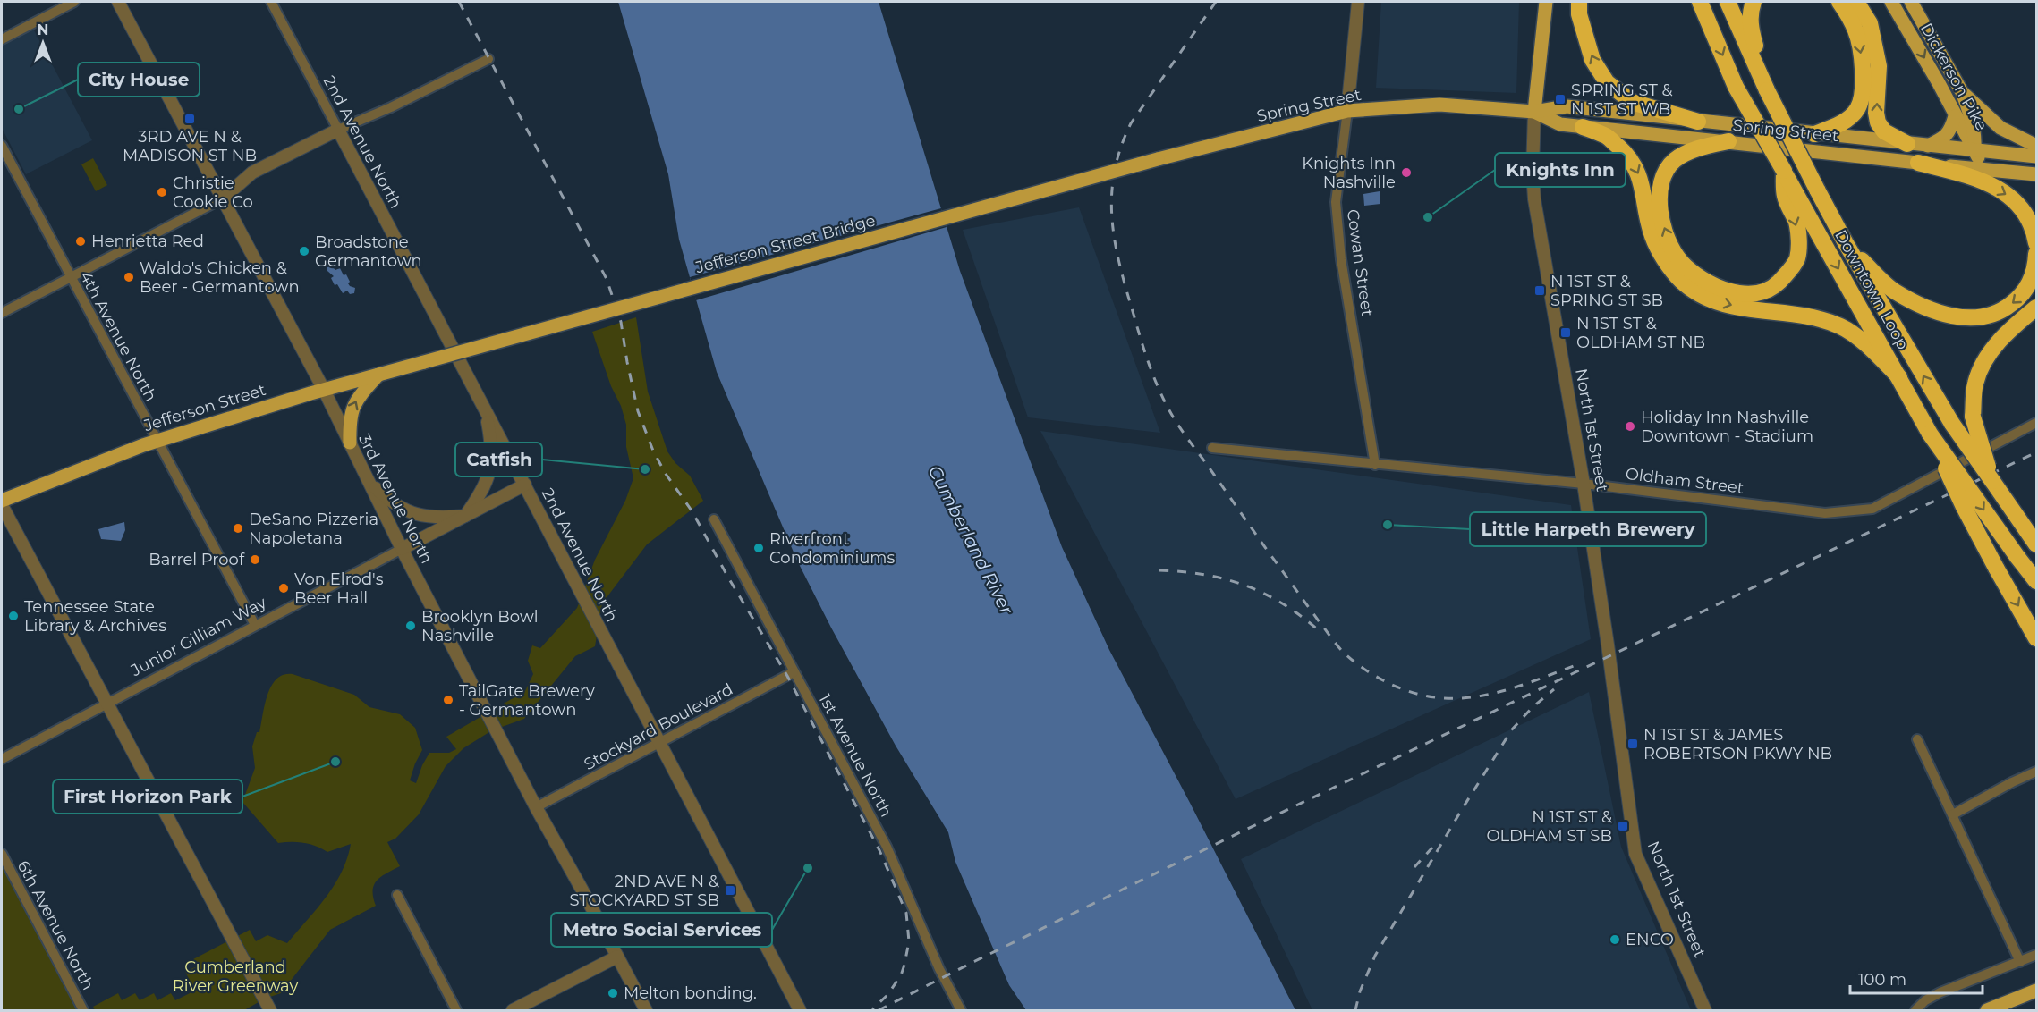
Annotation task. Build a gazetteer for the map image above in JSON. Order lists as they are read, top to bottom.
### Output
{
  "streets": {
    "highway": ["Downtown Loop"],
    "main road": [
      "Dickerson Pike",
      "Spring Street",
      "Jefferson Street Bridge",
      "Jefferson Street",
      "North 1st Street"
    ],
    "street": [
      "2nd Avenue North",
      "Cowan Street",
      "4th Avenue North",
      "Oldham Street",
      "3rd Avenue North",
      "Junior Gilliam Way",
      "Stockyard Boulevard",
      "1st Avenue North",
      "6th Avenue North"
    ]
  },
  "crossings": [
    ["Dickerson Pike", "Spring Street"],
    ["Spring Street", "Jefferson Street Bridge"],
    ["Spring Street", "Cowan Street"],
    ["Spring Street", "North 1st Street"],
    ["2nd Avenue North", "Junior Gilliam Way"],
    ["2nd Avenue North", "Stockyard Boulevard"],
    ["Jefferson Street Bridge", "Jefferson Street"],
    ["Cowan Street", "Oldham Street"],
    ["4th Avenue North", "Jefferson Street"],
    ["4th Avenue North", "Junior Gilliam Way"],
    ["Jefferson Street", "3rd Avenue North"],
    ["North 1st Street", "Oldham Street"],
    ["3rd Avenue North", "Junior Gilliam Way"],
    ["3rd Avenue North", "Stockyard Boulevard"],
    ["Stockyard Boulevard", "1st Avenue North"]
  ],
  "water": ["Cumberland River"],
  "parks": ["Cumberland River Greenway"],
  "places": {
    "transit": [
      "SPRING ST & N 1ST ST WB",
      "3RD AVE N & MADISON ST NB",
      "N 1ST ST & SPRING ST SB",
      "N 1ST ST & OLDHAM ST NB",
      "N 1ST ST & JAMES ROBERTSON PKWY NB",
      "N 1ST ST & OLDHAM ST SB",
      "2ND AVE N & STOCKYARD ST SB"
    ],
    "other": [
      "City House",
      "Knights Inn Nashville",
      "Christie Cookie Co",
      "Knights Inn",
      "Henrietta Red",
      "Broadstone Germantown",
      "Waldo's Chicken & Beer - Germantown",
      "Holiday Inn Nashville Downtown - Stadium",
      "Catfish",
      "Little Harpeth Brewery",
      "DeSano Pizzeria Napoletana",
      "Riverfront Condominiums",
      "Barrel Proof",
      "Von Elrod's Beer Hall",
      "Tennessee State Library & Archives",
      "Brooklyn Bowl Nashville",
      "TailGate Brewery - Germantown",
      "First Horizon Park",
      "Metro Social Services",
      "ENCO",
      "Melton bonding."
    ]
  },
  "scale_bar": "100 m",
  "north": "top"
}
